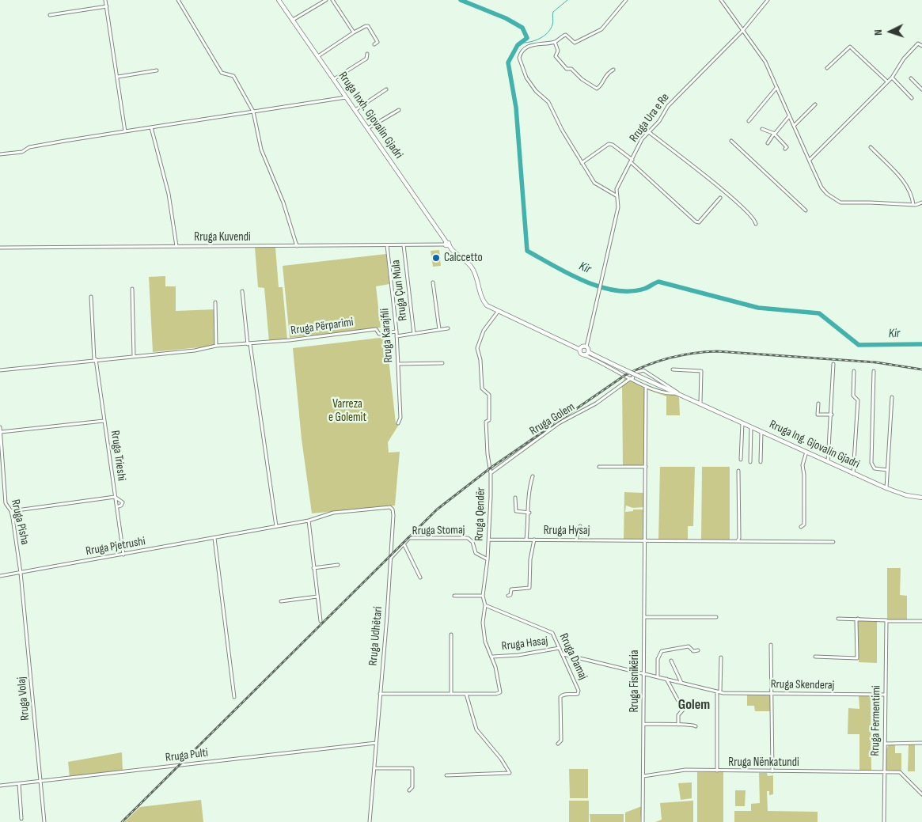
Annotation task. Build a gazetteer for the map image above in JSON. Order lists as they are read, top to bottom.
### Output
{
  "streets": {
    "main road": ["Rruga Inxh. Gjovalin Gjadri", "Rruga Ing. Gjovalin Gjadri"],
    "street": [
      "Rruga Ura e Re",
      "Rruga Kuvendi",
      "Rruga Çun Mula",
      "Rruga Përparimi",
      "Rruga Karajfili",
      "Rruga Golem",
      "Rruga Trieshi",
      "Rruga Qendër",
      "Rruga Pisha",
      "Rruga Stomaj",
      "Rruga Hysaj",
      "Rruga Pjetrushi",
      "Rruga Udhëtari",
      "Rruga Hasaj",
      "Rruga Damaj",
      "Rruga Fisnikëria",
      "Rruga Skenderaj",
      "Rruga Volaj",
      "Rruga Fermentimi",
      "Rruga Pulti",
      "Rruga Nënkatundi"
    ]
  },
  "crossings": [
    ["Rruga Inxh. Gjovalin Gjadri", "Rruga Kuvendi"],
    ["Rruga Inxh. Gjovalin Gjadri", "Rruga Qendër"],
    ["Rruga Kuvendi", "Rruga Çun Mula"],
    ["Rruga Kuvendi", "Rruga Karajfili"],
    ["Rruga Çun Mula", "Rruga Karajfili"],
    ["Rruga Përparimi", "Rruga Karajfili"],
    ["Rruga Përparimi", "Rruga Trieshi"],
    ["Rruga Golem", "Rruga Qendër"],
    ["Rruga Trieshi", "Rruga Pjetrushi"],
    ["Rruga Qendër", "Rruga Stomaj"],
    ["Rruga Qendër", "Rruga Hysaj"],
    ["Rruga Qendër", "Rruga Udhëtari"],
    ["Rruga Qendër", "Rruga Hasaj"],
    ["Rruga Qendër", "Rruga Damaj"],
    ["Rruga Pisha", "Rruga Pjetrushi"],
    ["Rruga Pisha", "Rruga Volaj"],
    ["Rruga Stomaj", "Rruga Udhëtari"],
    ["Rruga Hysaj", "Rruga Fisnikëria"],
    ["Rruga Pjetrushi", "Rruga Udhëtari"],
    ["Rruga Pjetrushi", "Rruga Volaj"],
    ["Rruga Udhëtari", "Rruga Pulti"],
    ["Rruga Hasaj", "Rruga Damaj"],
    ["Rruga Damaj", "Rruga Skenderaj"],
    ["Rruga Fisnikëria", "Rruga Skenderaj"],
    ["Rruga Fisnikëria", "Rruga Nënkatundi"],
    ["Rruga Skenderaj", "Rruga Fermentimi"],
    ["Rruga Volaj", "Rruga Pulti"],
    ["Rruga Fermentimi", "Rruga Nënkatundi"]
  ],
  "districts": ["Golem"],
  "water": ["Kir"],
  "parks": ["Varreza e Golemit"],
  "places": ["Calccetto"],
  "north": "left"
}
